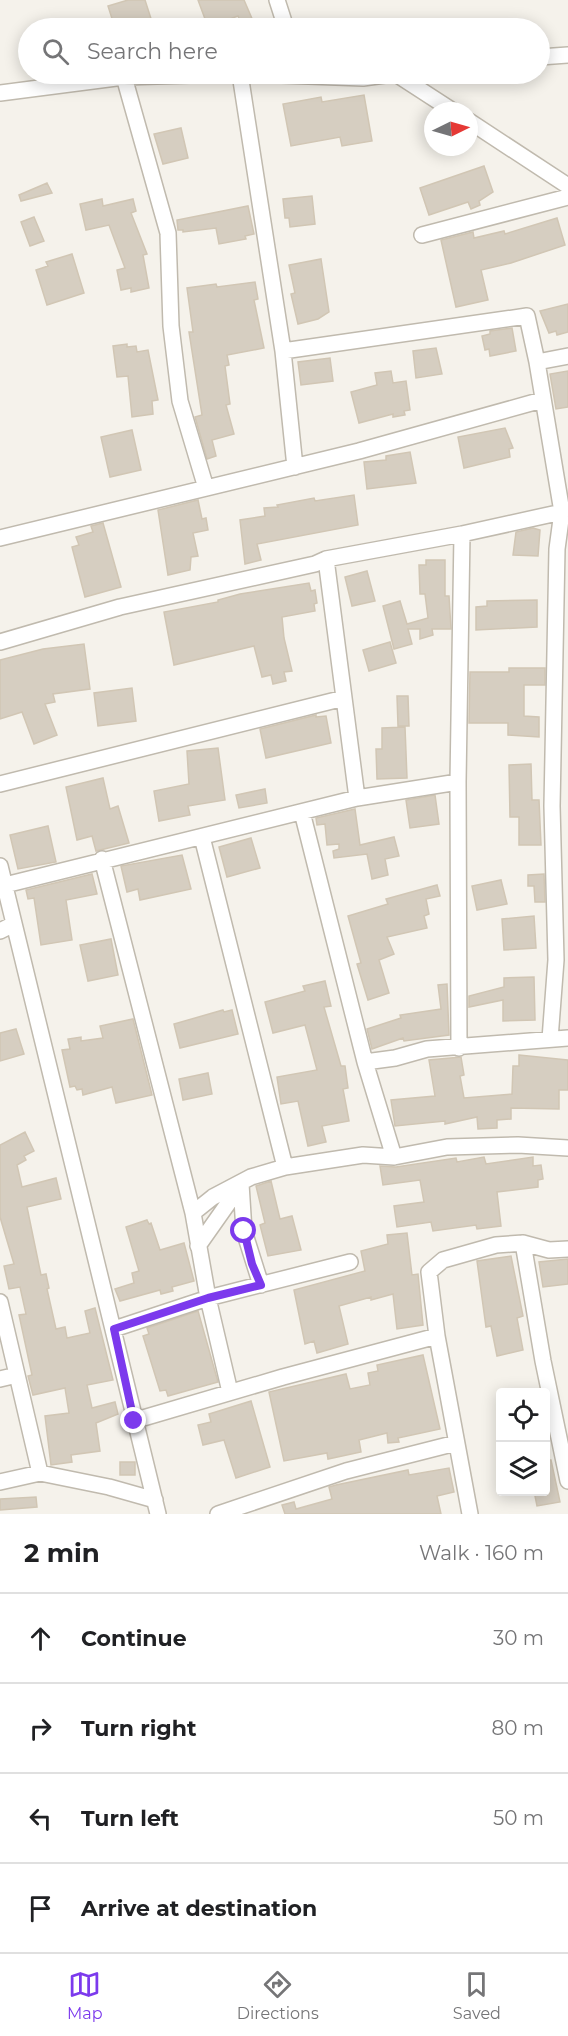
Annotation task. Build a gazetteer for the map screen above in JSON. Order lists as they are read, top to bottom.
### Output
{
  "north": "right",
  "page": {
    "search": "Search here",
    "heading": ["2 min", "Walk · 160 m"],
    "list": [
      ["Continue", "30 m"],
      ["Turn right", "80 m"],
      ["Turn left", "50 m"],
      "Arrive at destination"
    ],
    "nav": ["Map", "Directions", "Saved"]
  }
}
